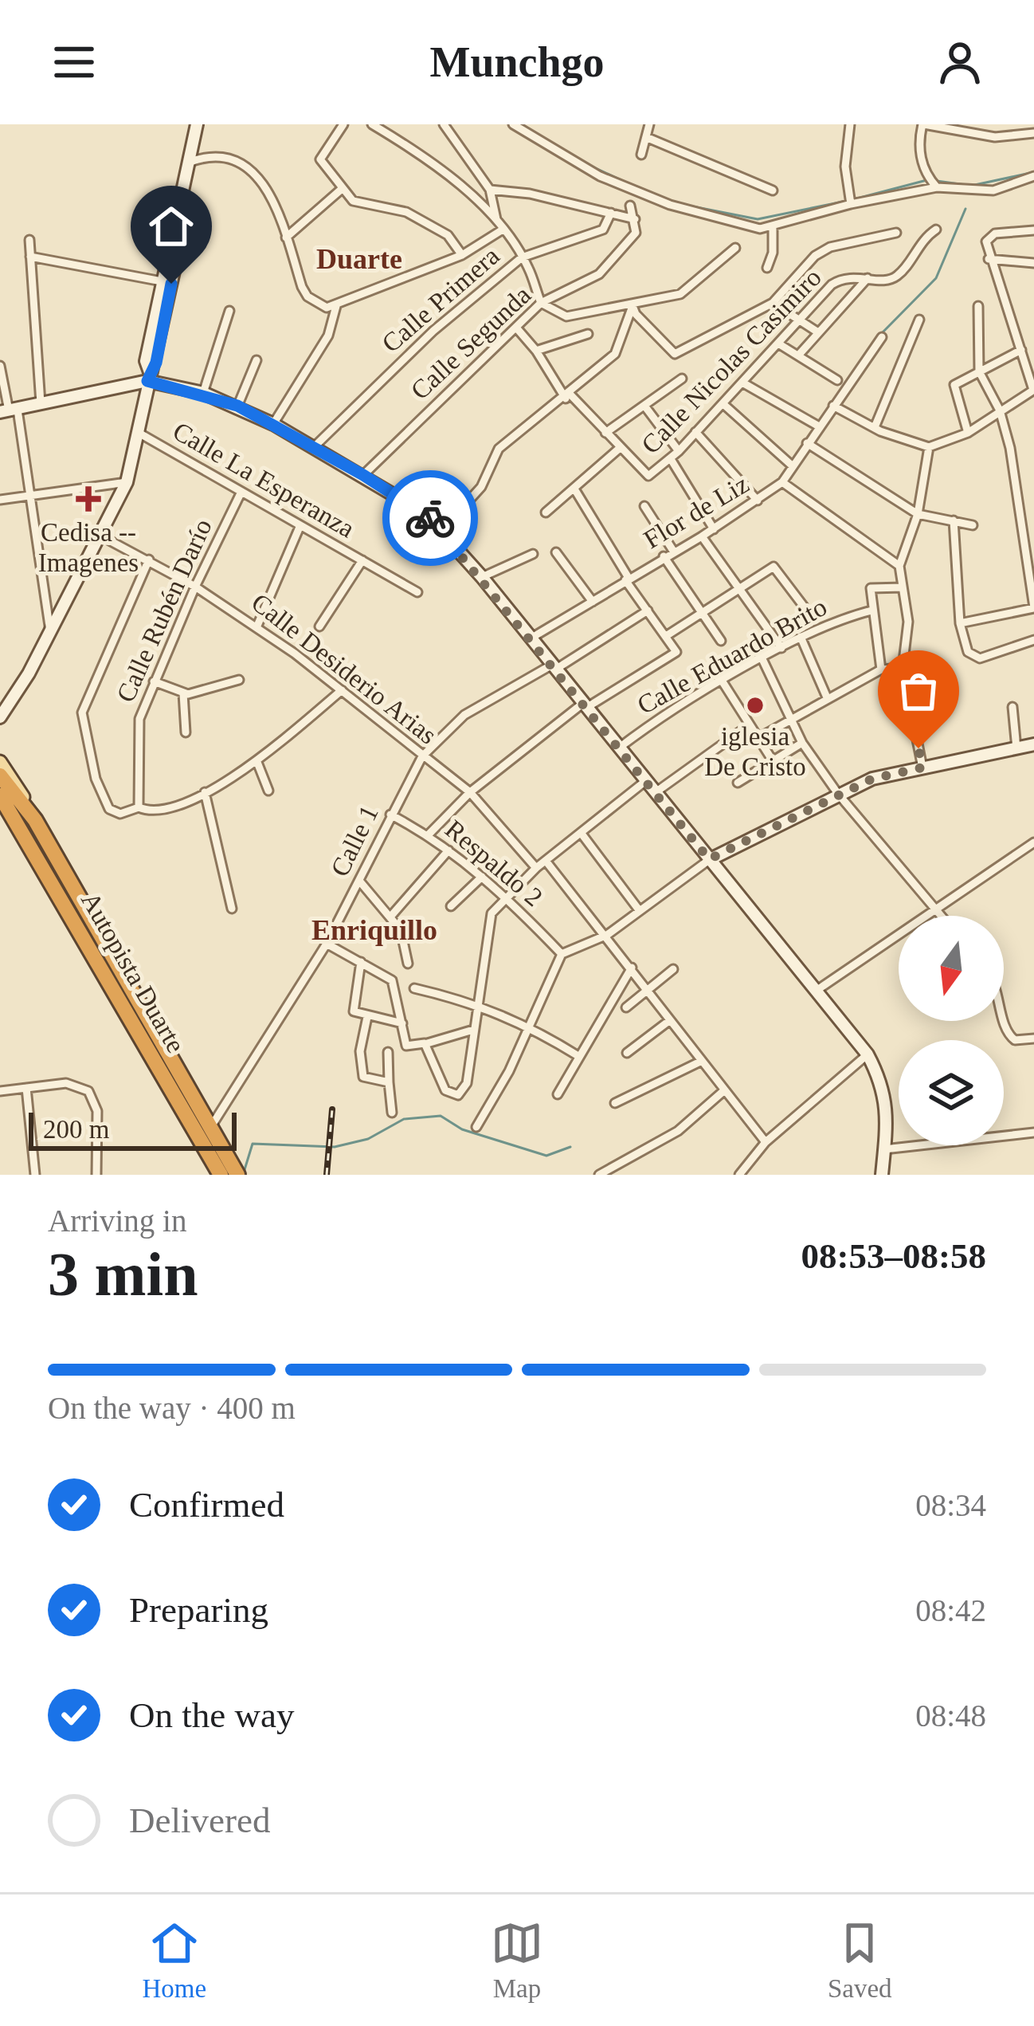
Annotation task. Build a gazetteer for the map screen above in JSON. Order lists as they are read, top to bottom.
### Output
{
  "streets": {
    "highway": ["Autopista Duarte"],
    "street": [
      "Calle Primera",
      "Calle Segunda",
      "Calle Nicolas Casimiro",
      "Calle La Esperanza",
      "Flor de Liz",
      "Calle Rubén Darío",
      "Calle Eduardo Brito",
      "Calle Desiderio Arias",
      "Calle 1",
      "Respaldo 2"
    ]
  },
  "crossings": [
    ["Calle La Esperanza", "Calle Rubén Darío"],
    ["Calle Rubén Darío", "Calle Desiderio Arias"],
    ["Calle Desiderio Arias", "Calle 1"],
    ["Calle 1", "Respaldo 2"],
    ["Calle 1", "Autopista Duarte"]
  ],
  "districts": ["Duarte", "Enriquillo"],
  "places": {
    "health": ["Cedisa -- Imagenes"],
    "other": ["iglesia De Cristo"]
  },
  "scale_bar": "200 m",
  "north": "bottom",
  "page": {
    "header": "Munchgo",
    "scale": "200 m",
    "heading": ["3 min", "Arriving in", "08:53–08:58"],
    "bar": "On the way · 400 m",
    "list": [
      ["Confirmed", "08:34"],
      ["Preparing", "08:42"],
      ["On the way", "08:48"],
      "Delivered"
    ],
    "tabs": ["Home", "Map", "Saved"]
  }
}
